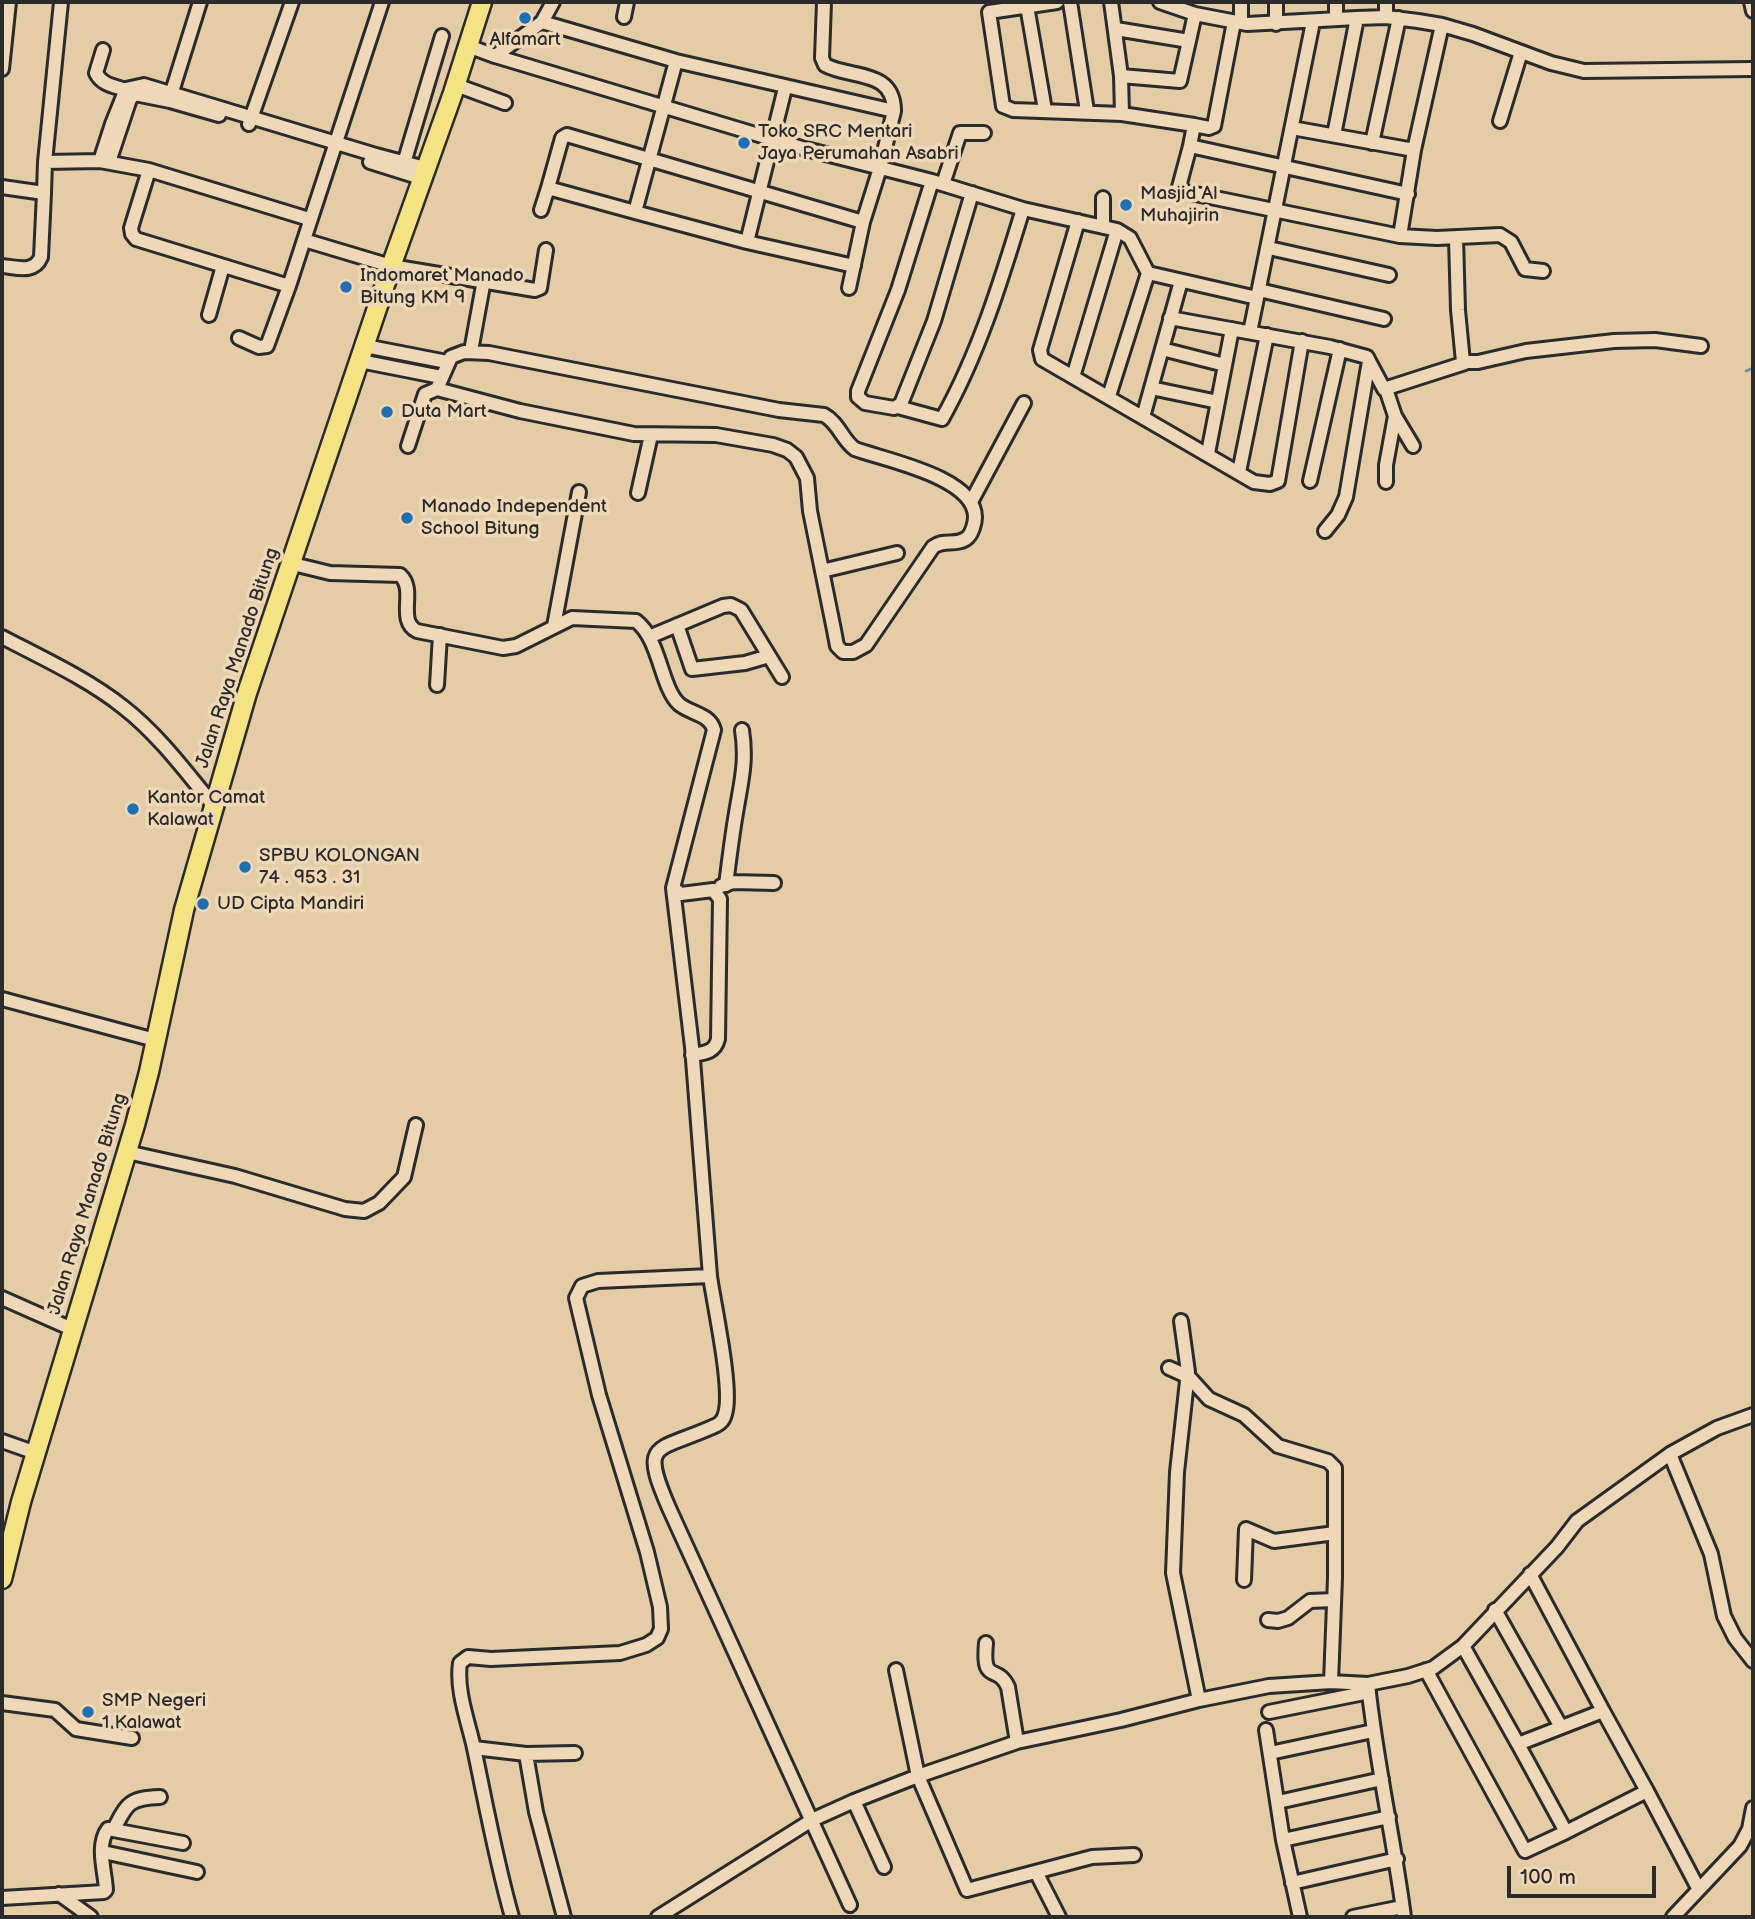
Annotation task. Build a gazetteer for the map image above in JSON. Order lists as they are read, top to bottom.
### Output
{
  "streets": {
    "highway": ["Jalan Raya Manado Bitung"]
  },
  "places": [
    "Alfamart",
    "Toko SRC Mentari Jaya Perumahan Asabri",
    "Masjid Al Muhajirin",
    "Indomaret Manado Bitung KM 9",
    "Duta Mart",
    "Manado Independent School Bitung",
    "Kantor Camat Kalawat",
    "SPBU KOLONGAN 74 . 953 . 31",
    "UD Cipta Mandiri",
    "SMP Negeri 1 Kalawat"
  ],
  "scale_bar": "100 m"
}
